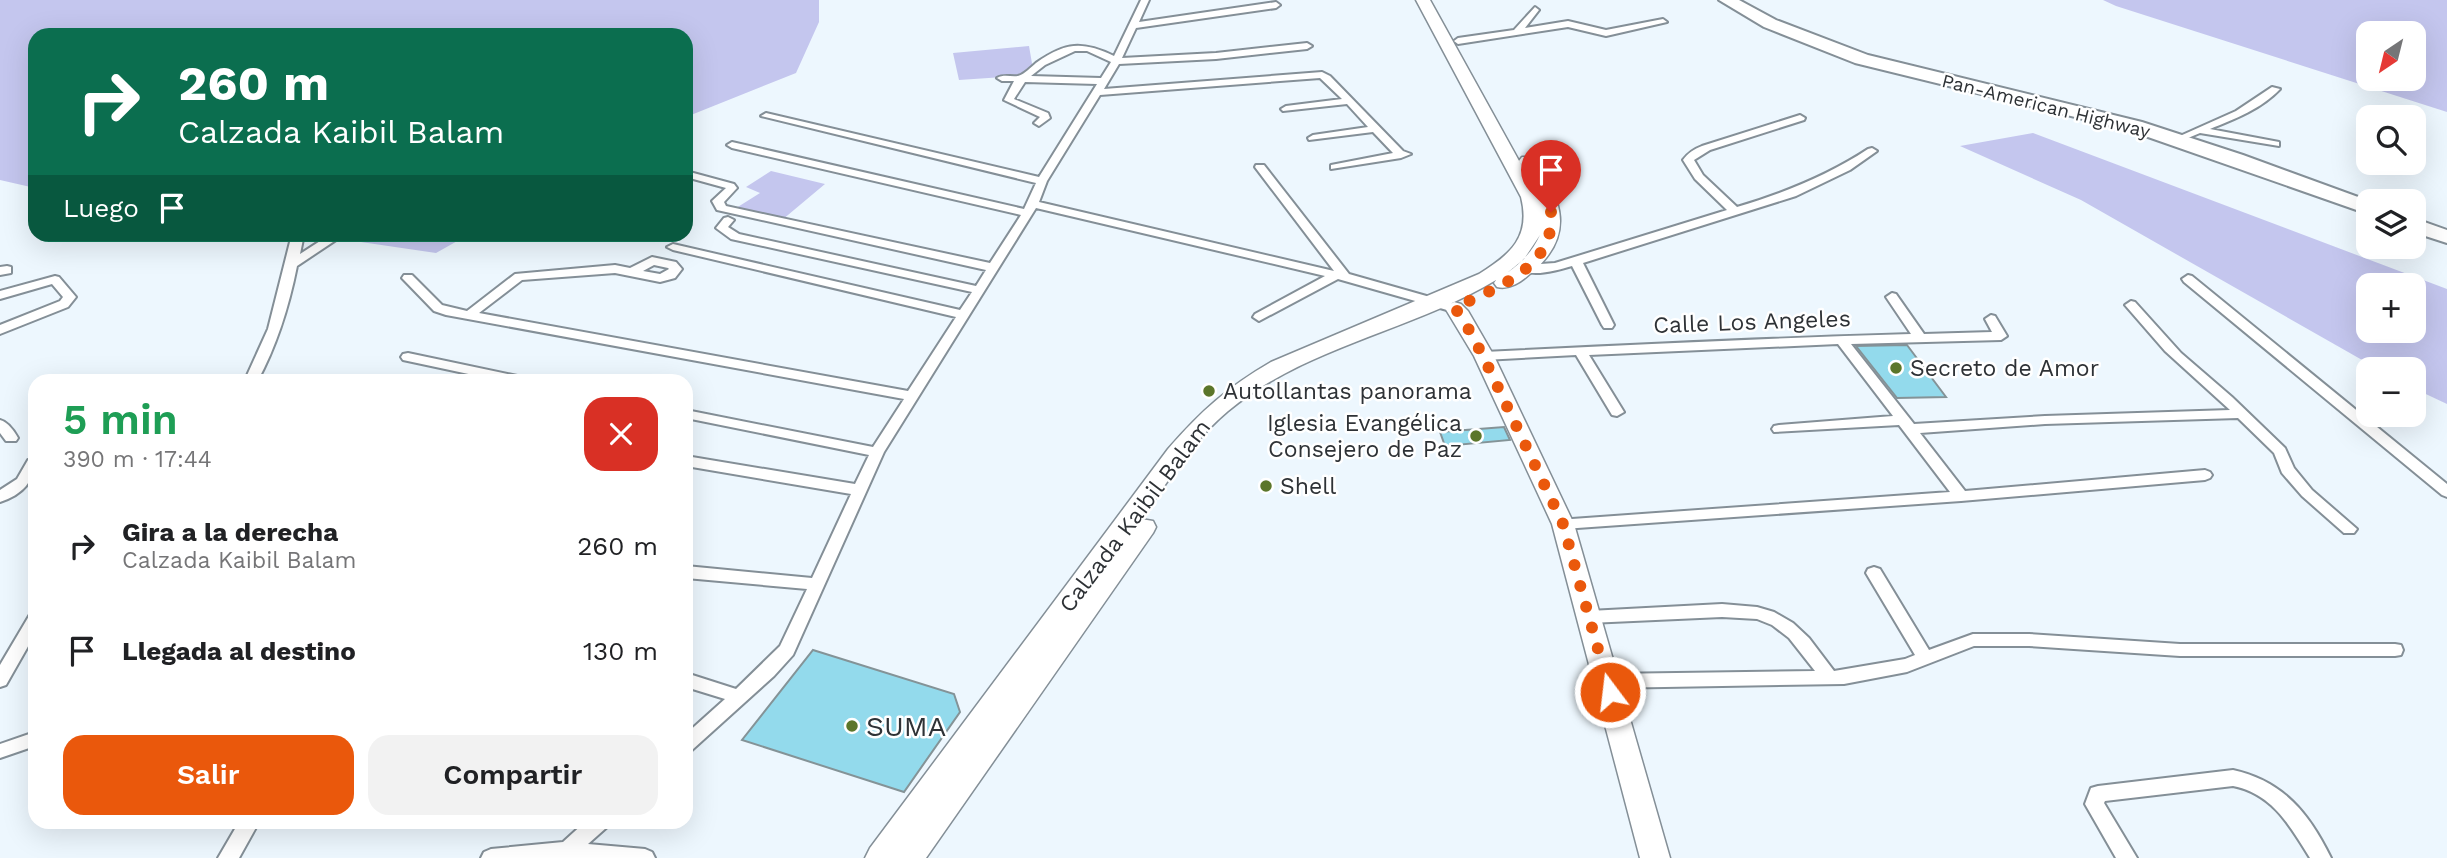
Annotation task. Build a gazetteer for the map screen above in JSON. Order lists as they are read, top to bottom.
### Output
{
  "streets": {
    "highway": ["Pan-American Highway"],
    "main road": ["Calzada Kaibil Balam"],
    "street": ["Calle Los Angeles"]
  },
  "places": [
    "Secreto de Amor",
    "Autollantas panorama",
    "Iglesia Evangélica Consejero de Paz",
    "Shell",
    "SUMA"
  ],
  "north": "bottom left",
  "page": {
    "map_buttons": ["+", "−"],
    "turn": ["260 m", "Calzada Kaibil Balam"],
    "then": "Luego",
    "heading": ["5 min", "390 m · 17:44"],
    "list": [
      {
        "name": "Gira a la derecha",
        "note": "Calzada Kaibil Balam",
        "value": "260 m"
      },
      {
        "name": "Llegada al destino",
        "value": "130 m"
      }
    ],
    "buttons": ["Salir", "Compartir"]
  }
}
